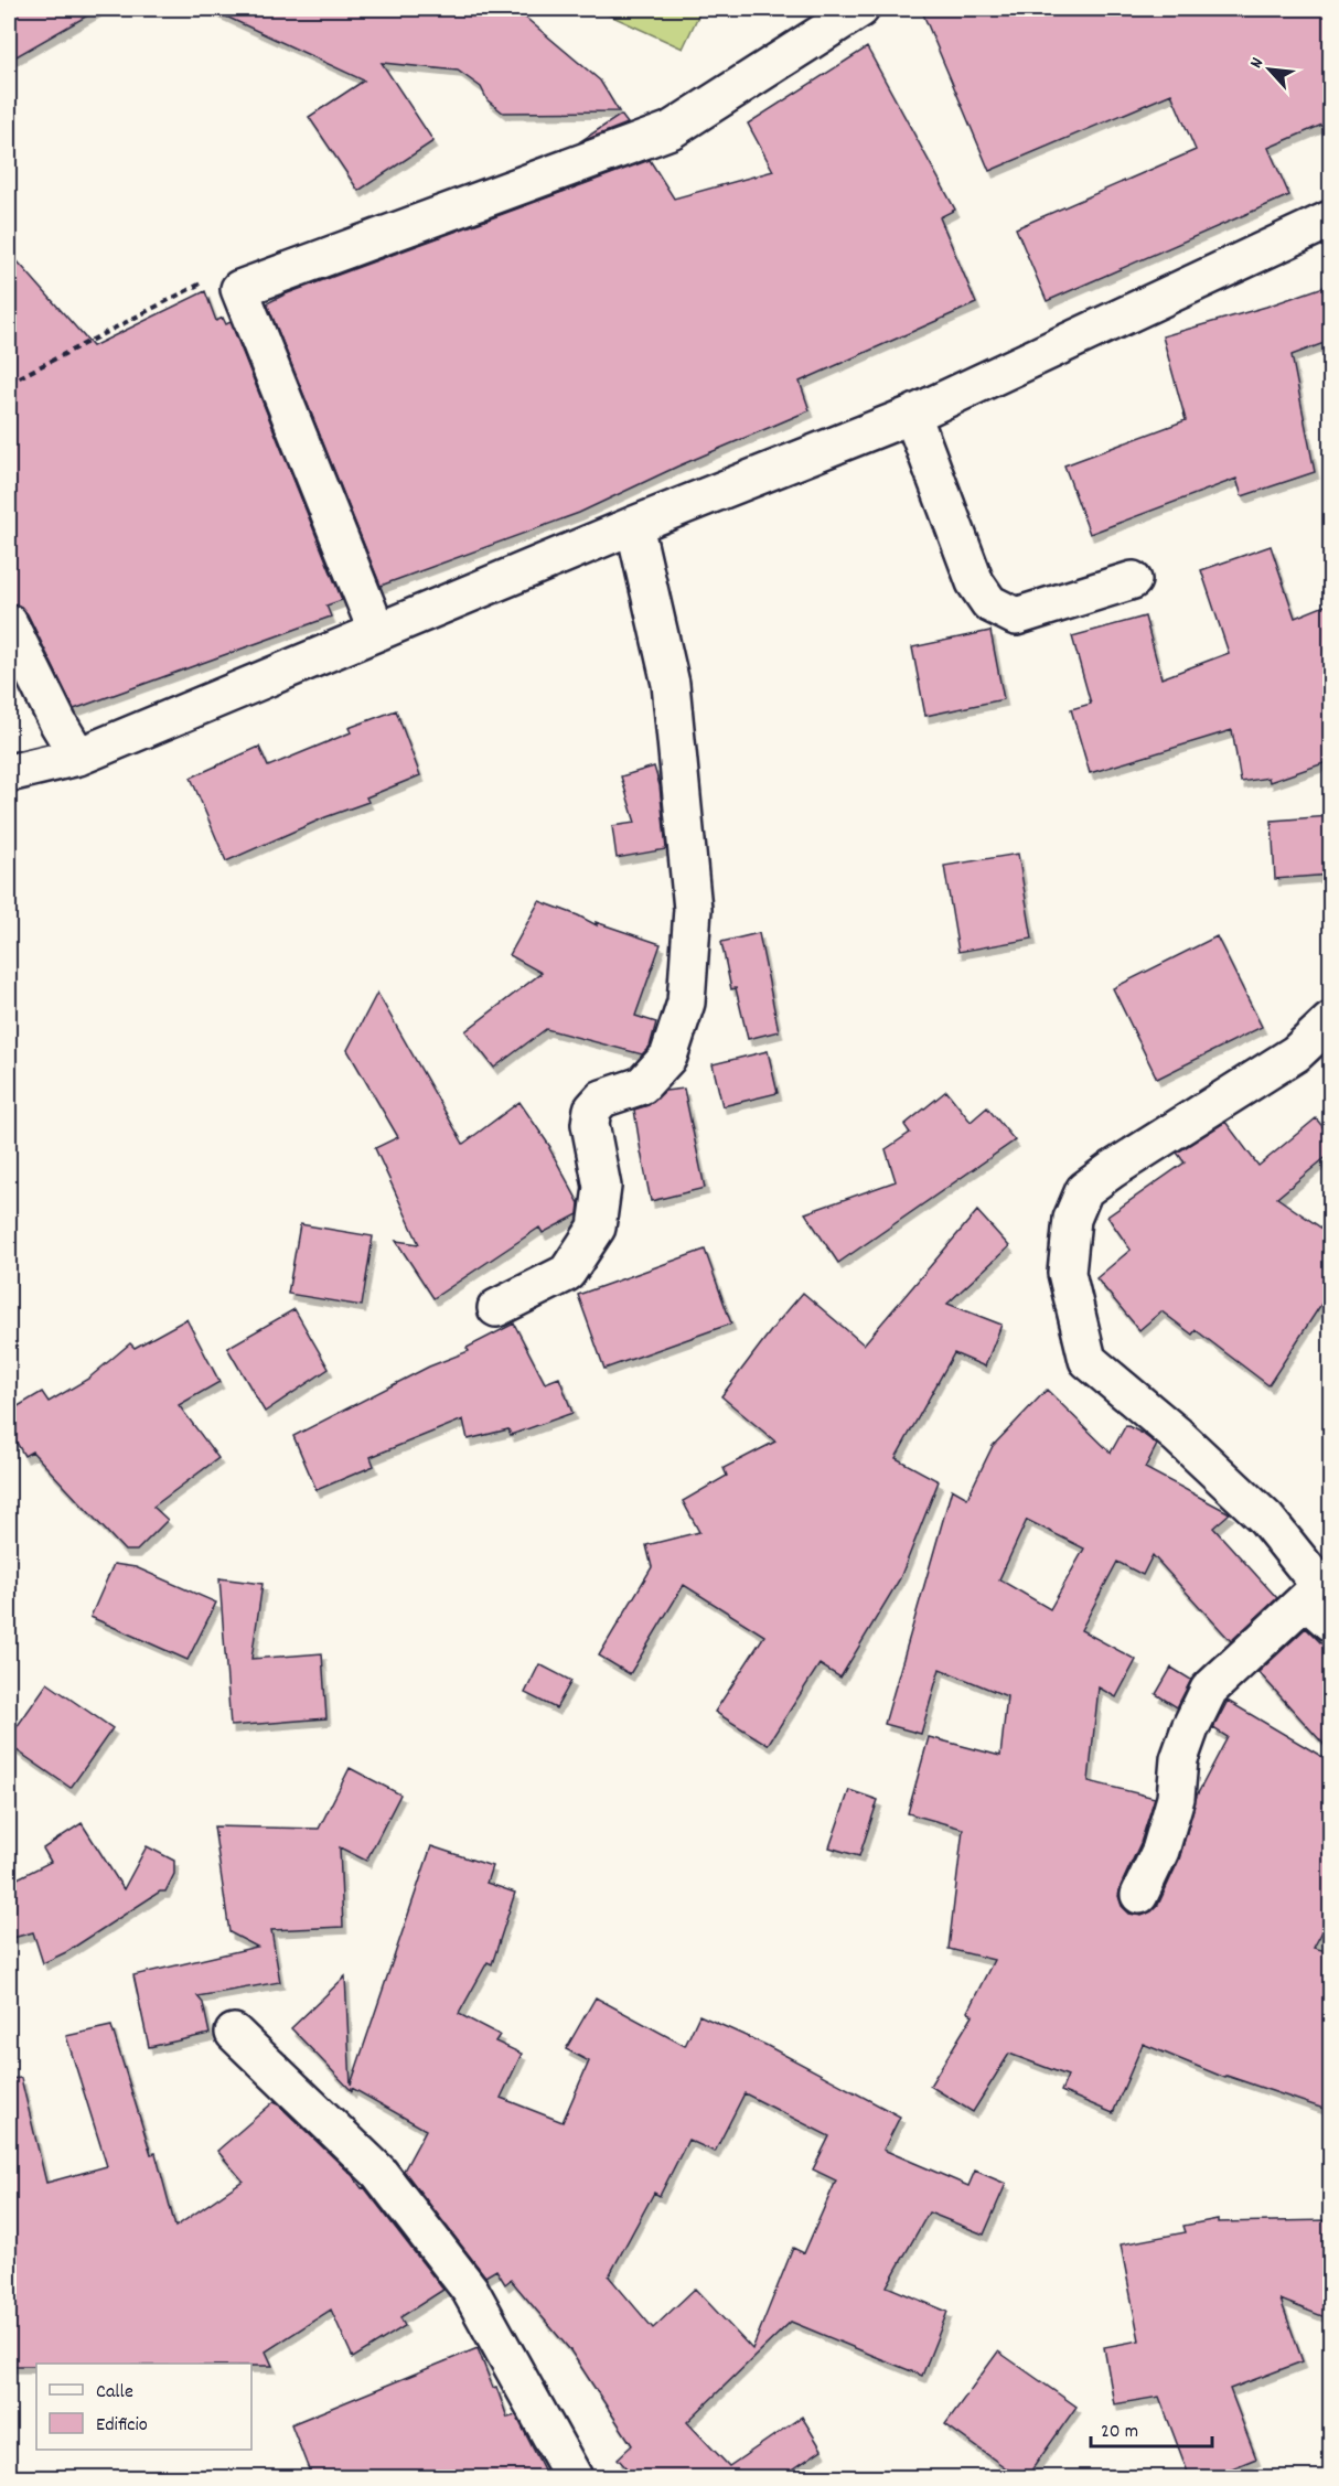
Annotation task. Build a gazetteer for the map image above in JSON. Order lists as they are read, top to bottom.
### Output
{
  "legend": ["Calle", "Edificio"],
  "scale_bar": "20 m",
  "north": "top left"
}
